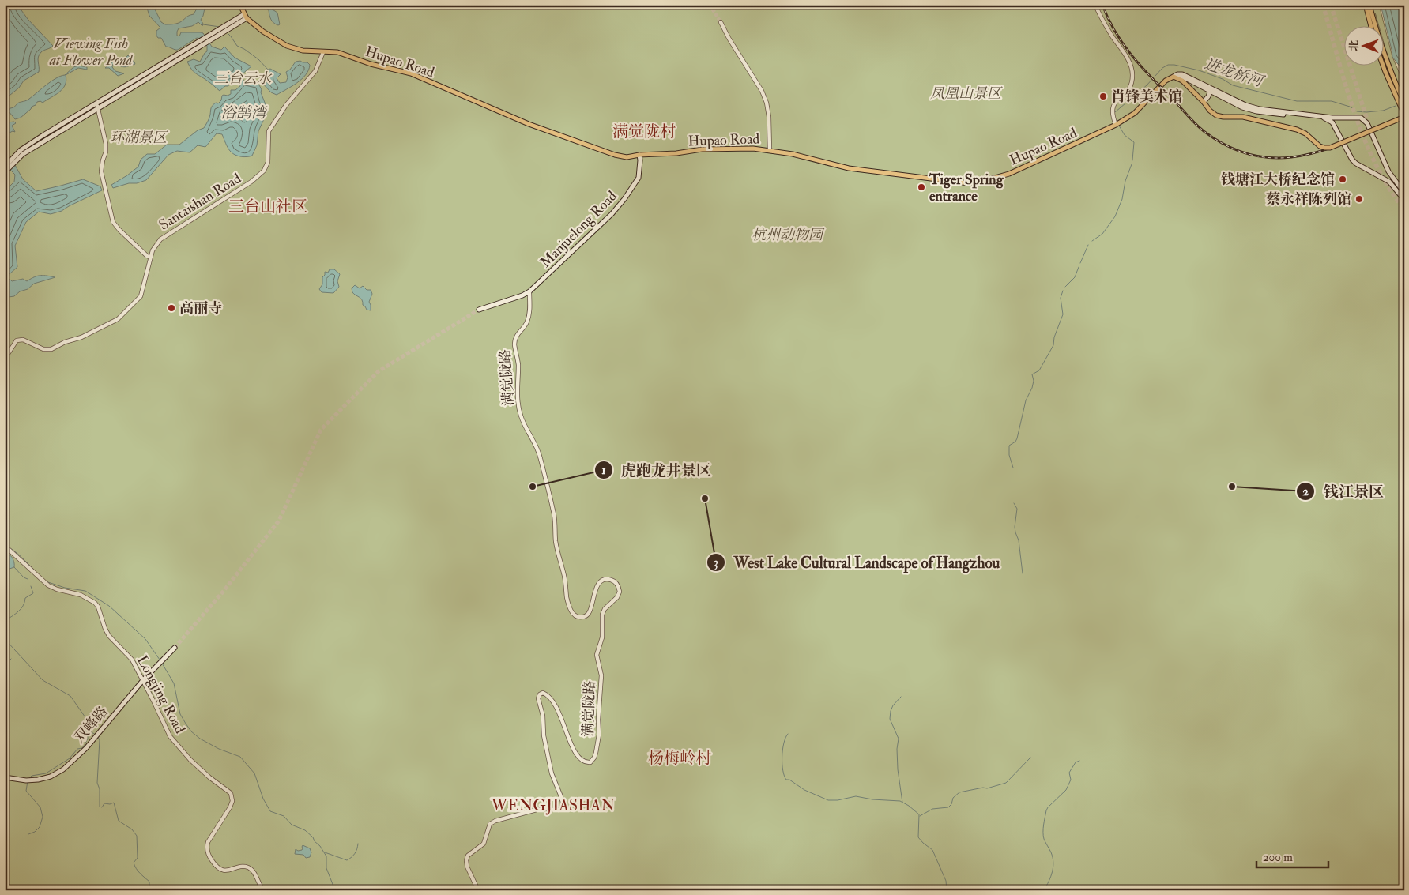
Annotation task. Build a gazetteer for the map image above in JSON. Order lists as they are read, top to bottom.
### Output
{
  "streets": {
    "main road": ["Hupao Road", "Manjuelong Road", "双峰路"],
    "street": ["Santaishan Road", "满觉陇路", "Longjing Road"]
  },
  "crossings": [
    ["Hupao Road", "Santaishan Road"],
    ["Hupao Road", "Manjuelong Road"],
    ["Manjuelong Road", "满觉陇路"],
    ["Longjing Road", "双峰路"]
  ],
  "districts": [
    "满觉陇村",
    "三台山社区",
    "杨梅岭村",
    "WENGJIASHAN"
  ],
  "water": ["进龙桥河", "浴鹄湾"],
  "parks": [
    "Viewing Fish at Flower Pond",
    "三台云水",
    "凤凰山景区",
    "环湖景区",
    "杭州动物园"
  ],
  "places": [
    "肖锋美术馆",
    "钱塘江大桥纪念馆",
    "Tiger Spring entrance",
    "蔡永祥陈列馆",
    "高丽寺",
    "虎跑龙井景区",
    "钱江景区",
    "West Lake Cultural Landscape of Hangzhou"
  ],
  "scale_bar": "200 m",
  "north": "left"
}
